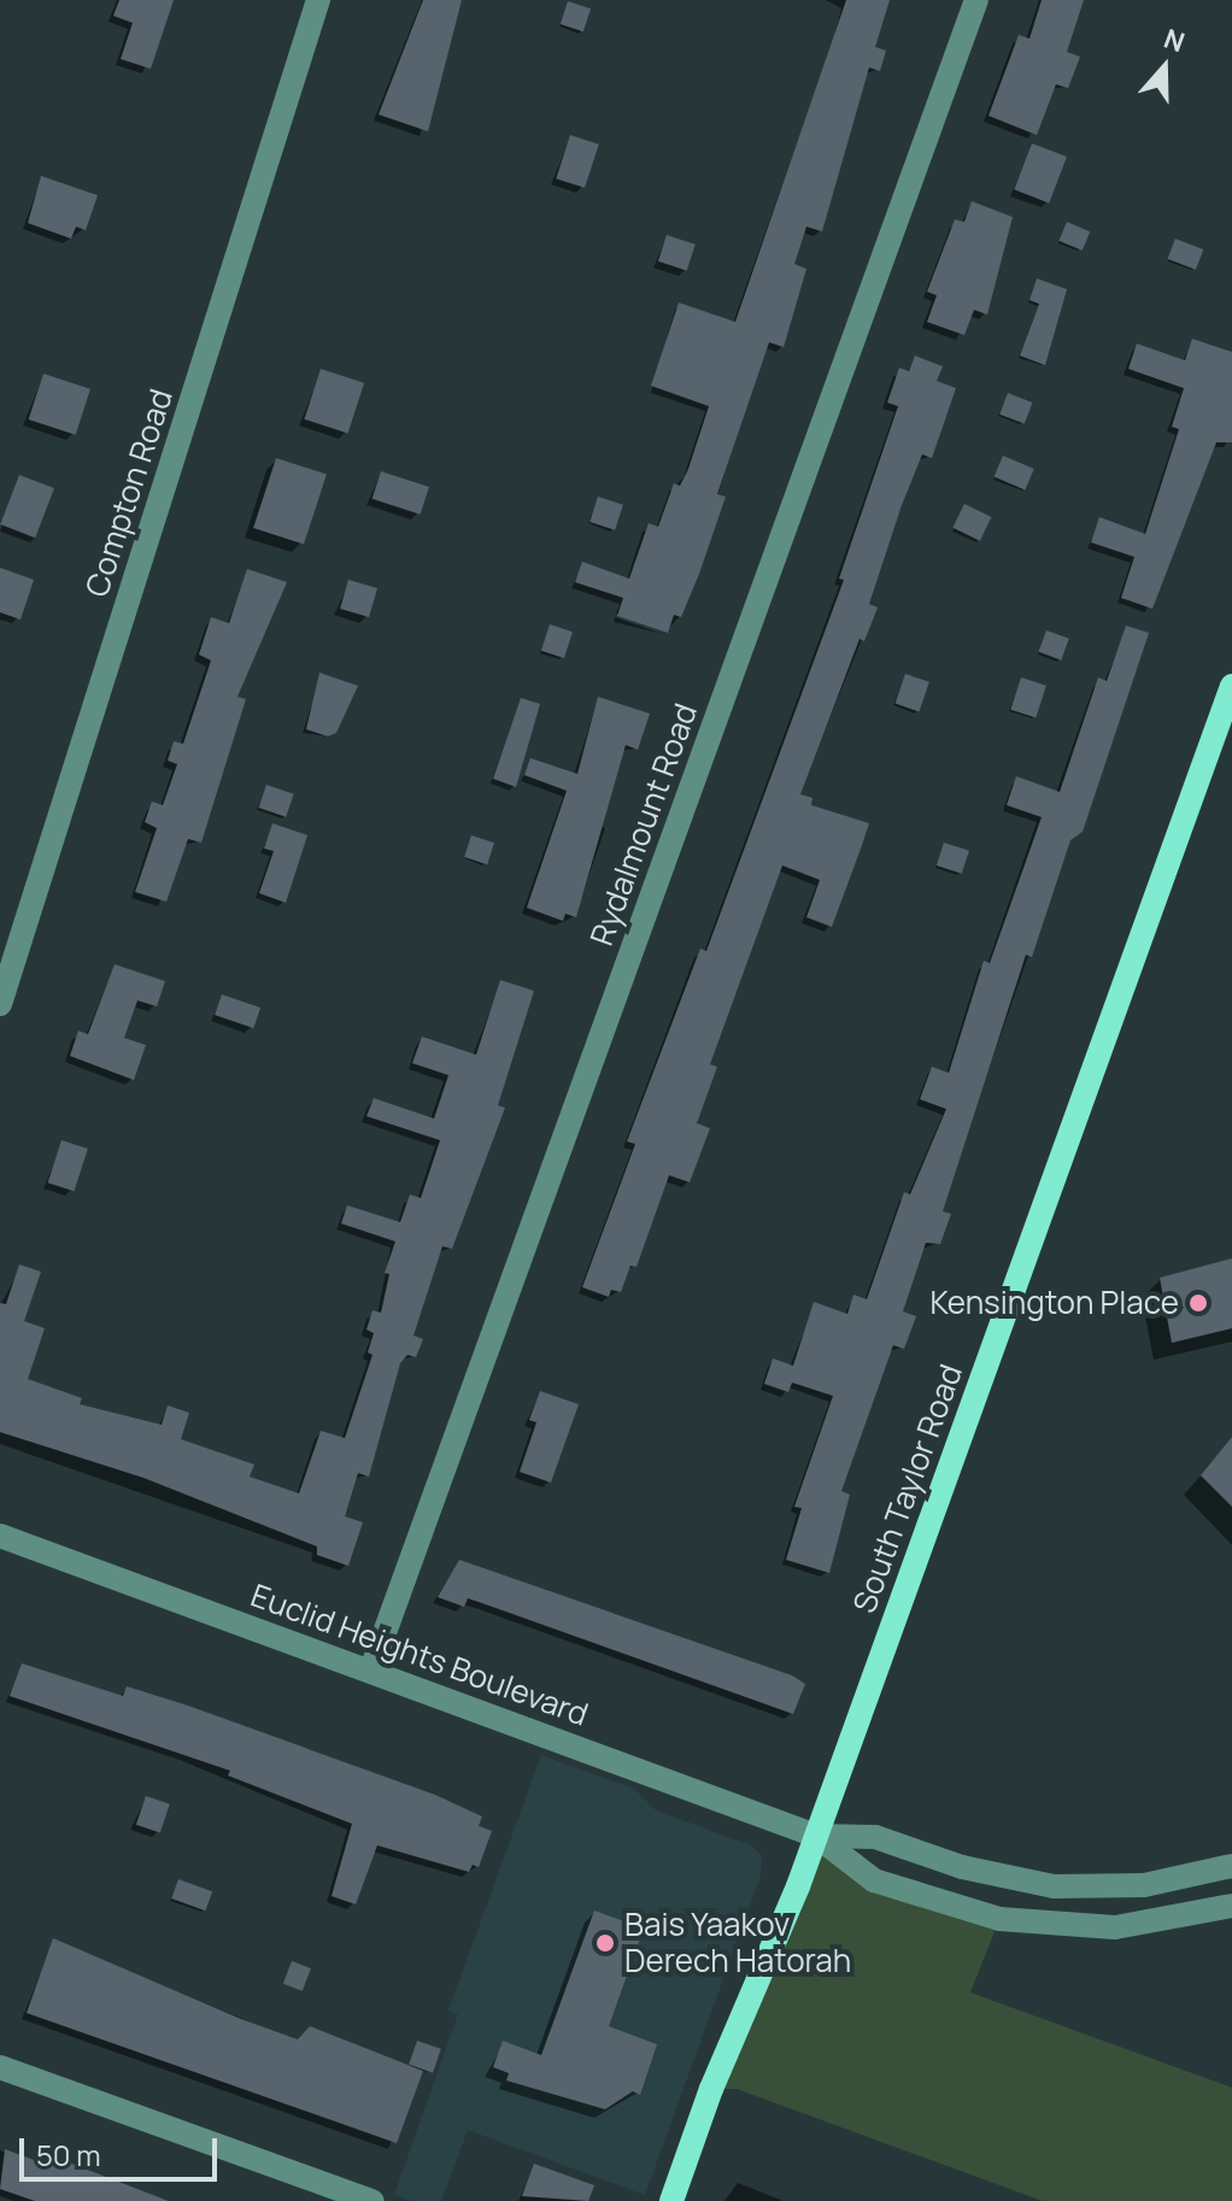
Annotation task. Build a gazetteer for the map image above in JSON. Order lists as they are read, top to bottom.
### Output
{
  "streets": {
    "main road": ["South Taylor Road"],
    "street": ["Compton Road", "Rydalmount Road", "Euclid Heights Boulevard"]
  },
  "crossings": [
    ["Rydalmount Road", "Euclid Heights Boulevard"],
    ["South Taylor Road", "Euclid Heights Boulevard"]
  ],
  "places": ["Kensington Place", "Bais Yaakov Derech Hatorah"],
  "scale_bar": "50 m",
  "north": "top"
}
